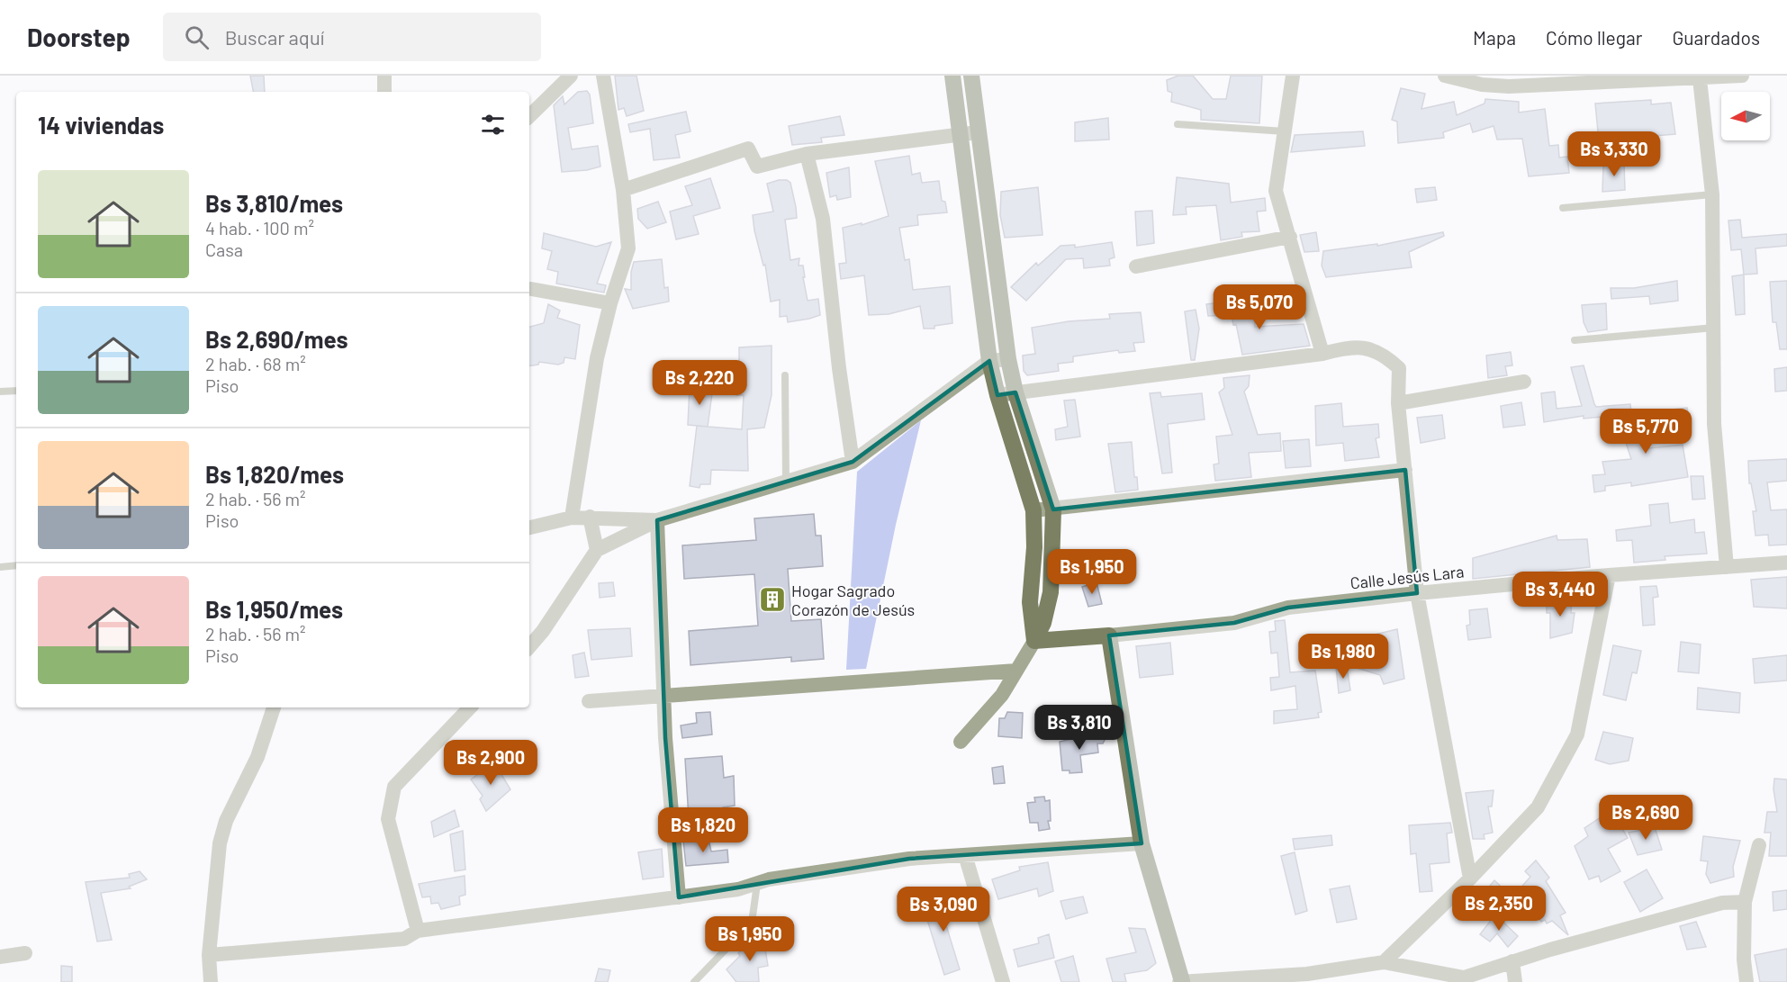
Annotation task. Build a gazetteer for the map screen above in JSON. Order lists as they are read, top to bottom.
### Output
{
  "streets": {
    "street": ["Calle Jesús Lara"]
  },
  "places": {
    "building": ["Hogar Sagrado Corazón de Jesús"]
  },
  "north": "left",
  "page": {
    "header": "Doorstep",
    "search": "Buscar aquí",
    "nav": ["Mapa", "Cómo llegar", "Guardados"],
    "heading": "14 viviendas",
    "price": [
      "Bs 3,330",
      "Bs 5,070",
      "Bs 2,220",
      "Bs 5,770",
      "Bs 1,950",
      "Bs 3,440",
      "Bs 1,980",
      "Bs 3,810",
      "Bs 2,900",
      "Bs 2,690",
      "Bs 1,820",
      "Bs 2,350",
      "Bs 3,090",
      "Bs 1,950"
    ],
    "list": [
      {
        "name": "Bs 3,810/mes",
        "note": "4 hab. · 100 m² · Casa"
      },
      {
        "name": "Bs 2,690/mes",
        "note": "2 hab. · 68 m² · Piso"
      },
      {
        "name": "Bs 1,820/mes",
        "note": "2 hab. · 56 m² · Piso"
      },
      {
        "name": "Bs 1,950/mes",
        "note": "2 hab. · 56 m² · Piso"
      }
    ]
  }
}
